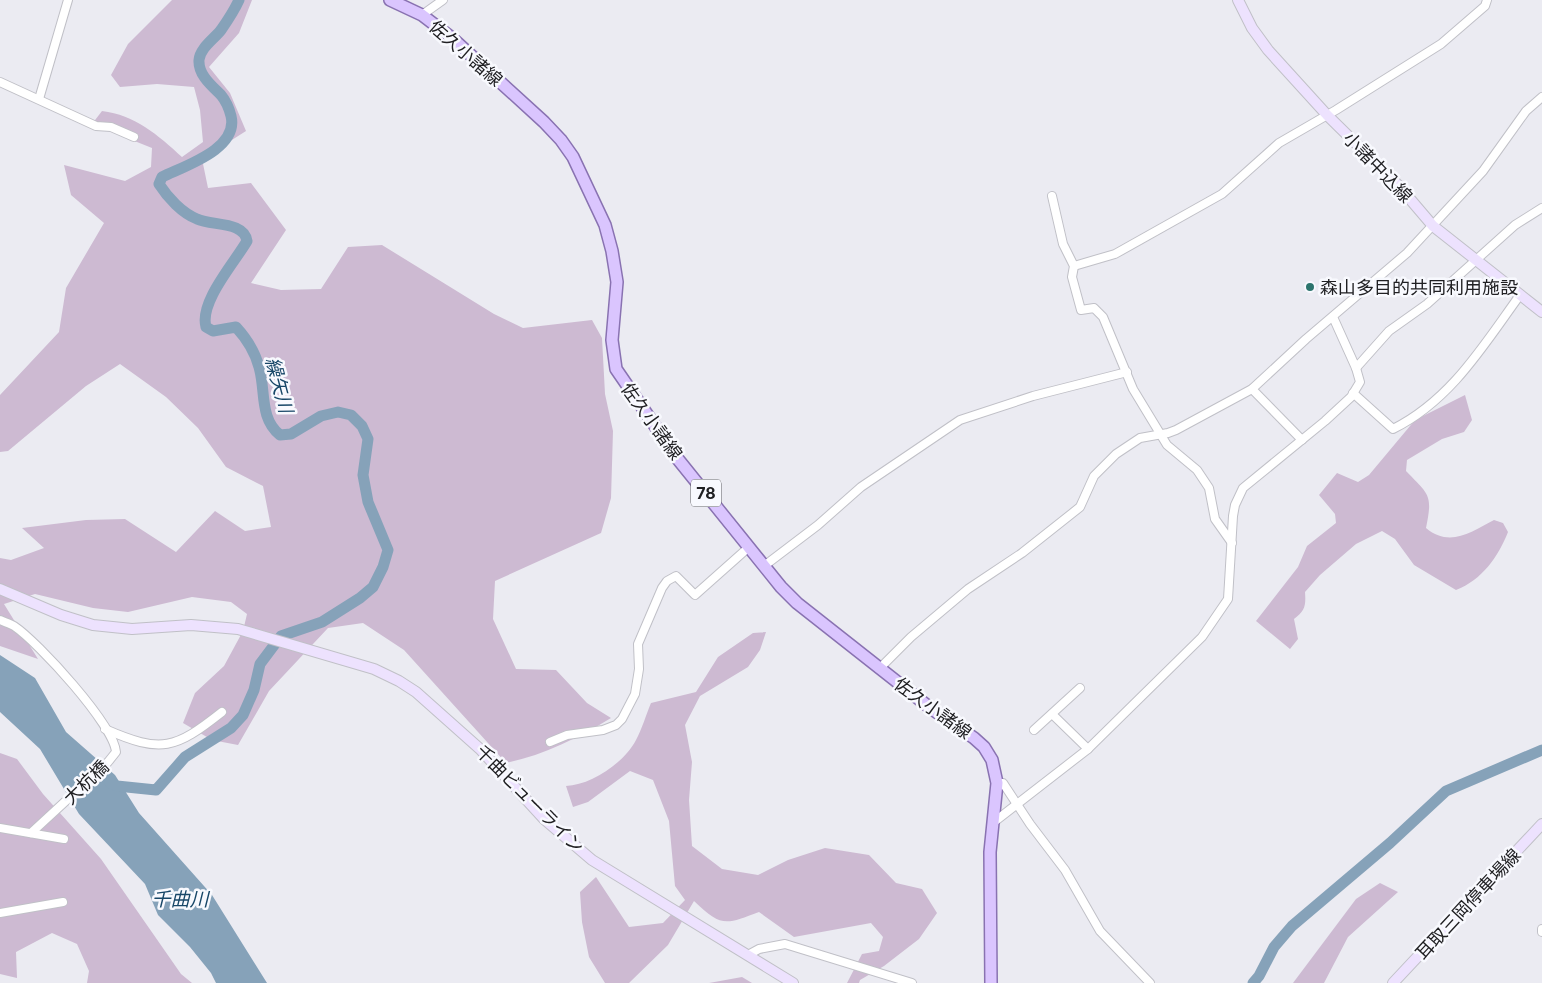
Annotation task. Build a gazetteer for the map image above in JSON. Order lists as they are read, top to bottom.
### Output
{
  "streets": {
    "main road": ["佐久小諸線", "78"],
    "street": [
      "小諸中込線",
      "大杭橋",
      "千曲ビューライン",
      "耳取三岡停車場線"
    ]
  },
  "water": ["繰矢川", "千曲川"],
  "places": ["森山多目的共同利用施設"]
}
